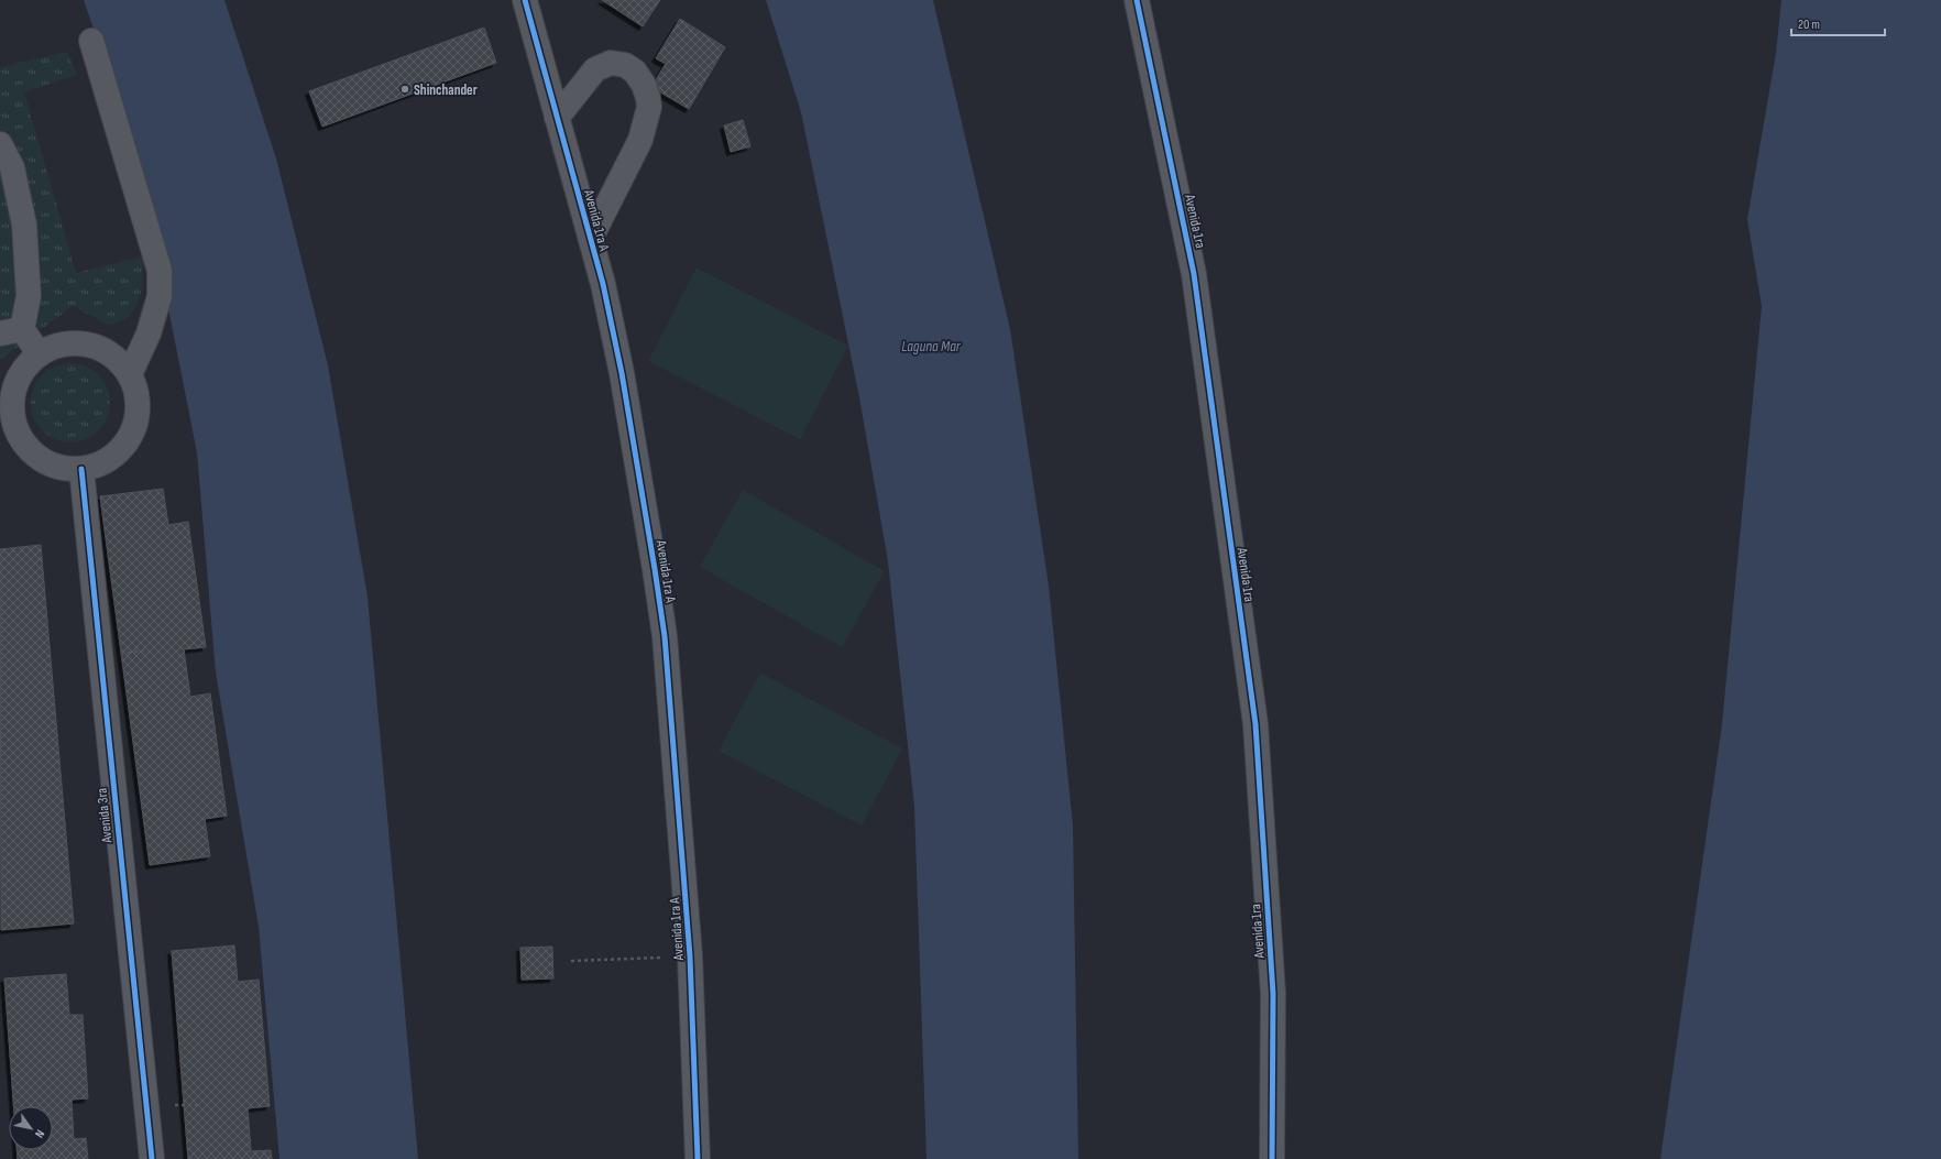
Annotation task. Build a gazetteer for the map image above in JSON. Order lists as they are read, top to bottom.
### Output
{
  "streets": {
    "street": ["Avenida 1ra A", "Avenida 1ra", "Avenida 3ra"]
  },
  "water": ["Laguna Mar"],
  "places": ["Shinchander"],
  "scale_bar": "20 m",
  "north": "bottom right"
}
